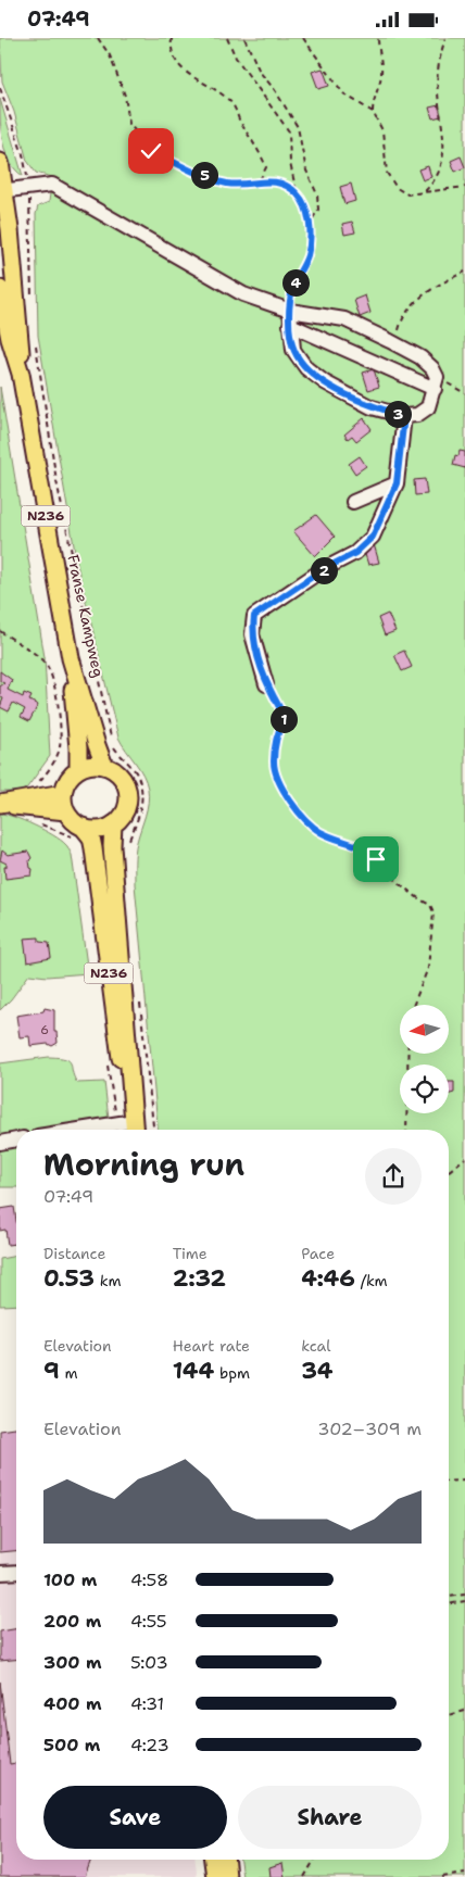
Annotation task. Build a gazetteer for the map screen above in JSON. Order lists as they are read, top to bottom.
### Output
{
  "streets": {
    "main road": ["N236", "Franse Kampweg"]
  },
  "crossings": [
    ["N236", "Franse Kampweg"]
  ],
  "house_numbers": ["6"],
  "north": "left",
  "page": {
    "status": "07:49",
    "pins": [
      "5",
      "4",
      "3",
      "2",
      "1"
    ],
    "heading": ["Morning run", "07:49"],
    "stats": [
      ["Distance", "0.53 km"],
      ["Time", "2:32"],
      ["Pace", "4:46 /km"],
      ["Elevation", "9 m"],
      ["Heart rate", "144 bpm"],
      ["kcal", "34"]
    ],
    "chart": ["Elevation", "302–309 m"],
    "list": [
      {
        "name": "100 m",
        "note": "4:58"
      },
      {
        "name": "200 m",
        "note": "4:55"
      },
      {
        "name": "300 m",
        "note": "5:03"
      },
      {
        "name": "400 m",
        "note": "4:31"
      },
      {
        "name": "500 m",
        "note": "4:23"
      }
    ],
    "buttons": ["Save", "Share"]
  }
}
